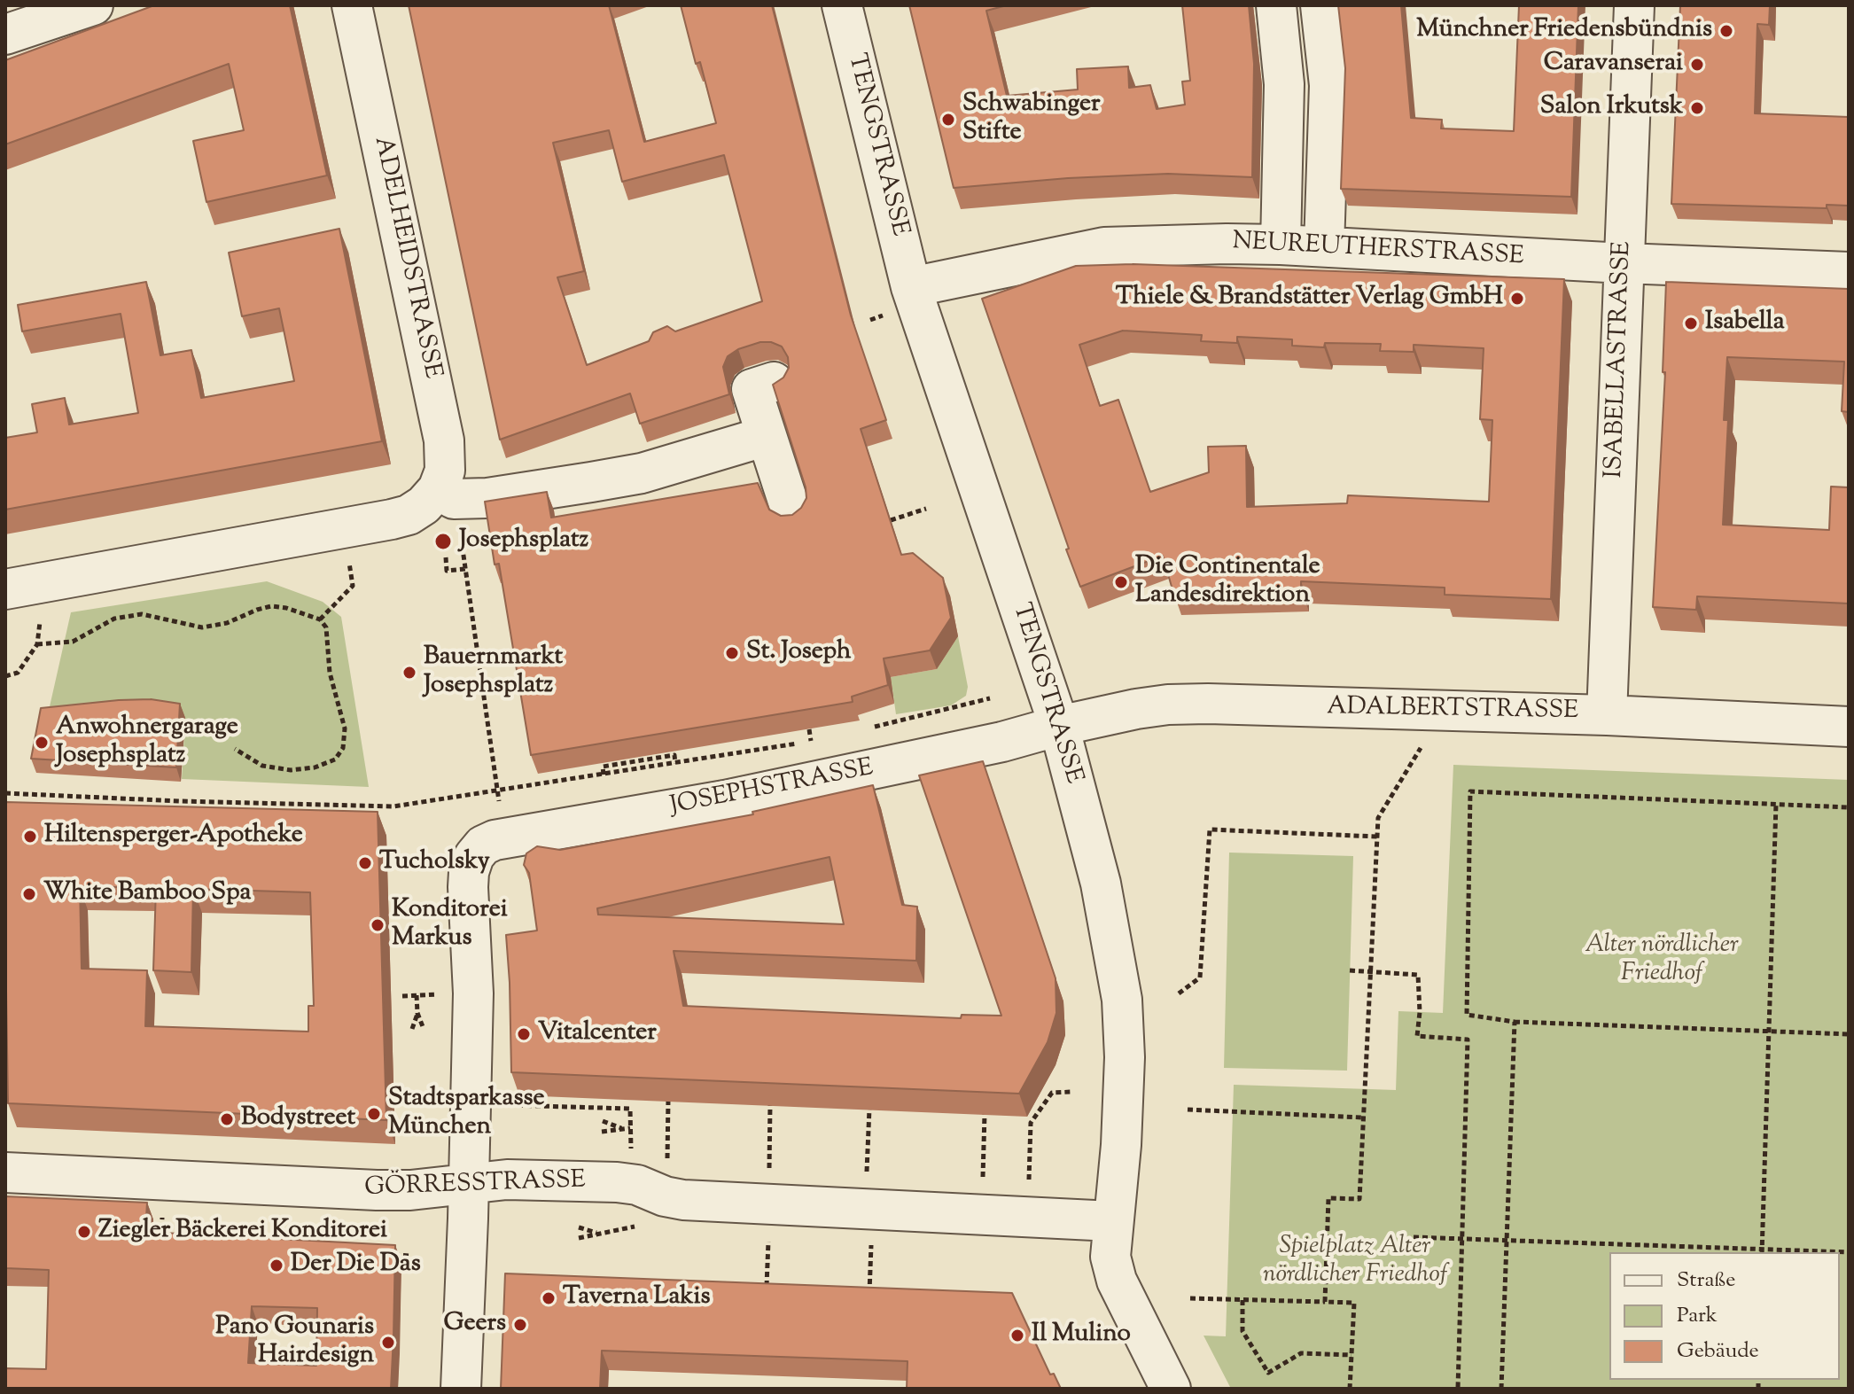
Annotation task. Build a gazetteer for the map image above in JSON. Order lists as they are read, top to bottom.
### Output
{
  "streets": {
    "street": [
      "TENGSTRASSE",
      "NEUREUTHERSTRASSE",
      "ADELHEIDSTRASSE",
      "ISABELLASTRASSE",
      "ADALBERTSTRASSE",
      "JOSEPHSTRASSE",
      "GÖRRESSTRASSE"
    ]
  },
  "crossings": [
    ["TENGSTRASSE", "NEUREUTHERSTRASSE"],
    ["TENGSTRASSE", "ADALBERTSTRASSE"],
    ["TENGSTRASSE", "JOSEPHSTRASSE"],
    ["TENGSTRASSE", "GÖRRESSTRASSE"],
    ["NEUREUTHERSTRASSE", "ISABELLASTRASSE"],
    ["ISABELLASTRASSE", "ADALBERTSTRASSE"],
    ["ADALBERTSTRASSE", "JOSEPHSTRASSE"],
    ["JOSEPHSTRASSE", "GÖRRESSTRASSE"]
  ],
  "parks": ["Alter nördlicher Friedhof", "Spielplatz Alter nördlicher Friedhof"],
  "places": [
    "Münchner Friedensbündnis",
    "Caravanserai",
    "Salon Irkutsk",
    "Schwabinger Stifte",
    "Thiele & Brandstätter Verlag GmbH",
    "Isabella",
    "Josephsplatz",
    "Die Continentale Landesdirektion",
    "St. Joseph",
    "Bauernmarkt Josephsplatz",
    "Anwohnergarage Josephsplatz",
    "Hiltensperger-Apotheke",
    "Tucholsky",
    "White Bamboo Spa",
    "Konditorei Markus",
    "Vitalcenter",
    "Stadtsparkasse München",
    "Bodystreet",
    "Ziegler Bäckerei Konditorei",
    "Der Die Das",
    "Taverna Lakis",
    "Geers",
    "Il Mulino",
    "Pano Gounaris Hairdesign"
  ],
  "legend": ["Straße", "Park", "Gebäude"]
}
